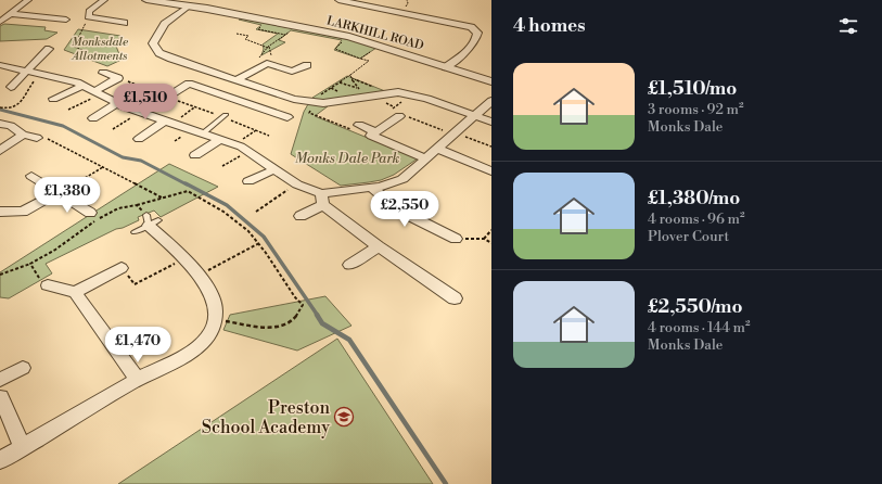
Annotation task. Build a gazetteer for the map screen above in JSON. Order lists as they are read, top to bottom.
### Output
{
  "streets": {
    "street": ["LARKHILL ROAD"]
  },
  "parks": ["Monksdale Allotments", "Monks Dale Park"],
  "places": {
    "school or university": ["Preston School Academy"]
  },
  "page": {
    "heading": "4 homes",
    "list": [
      {
        "name": "£1,510/mo",
        "note": "3 rooms · 92 m² · Monks Dale"
      },
      {
        "name": "£1,380/mo",
        "note": "4 rooms · 96 m² · Plover Court"
      },
      {
        "name": "£2,550/mo",
        "note": "4 rooms · 144 m² · Monks Dale"
      }
    ],
    "price": [
      "£1,510",
      "£1,380",
      "£2,550",
      "£1,470"
    ]
  }
}
